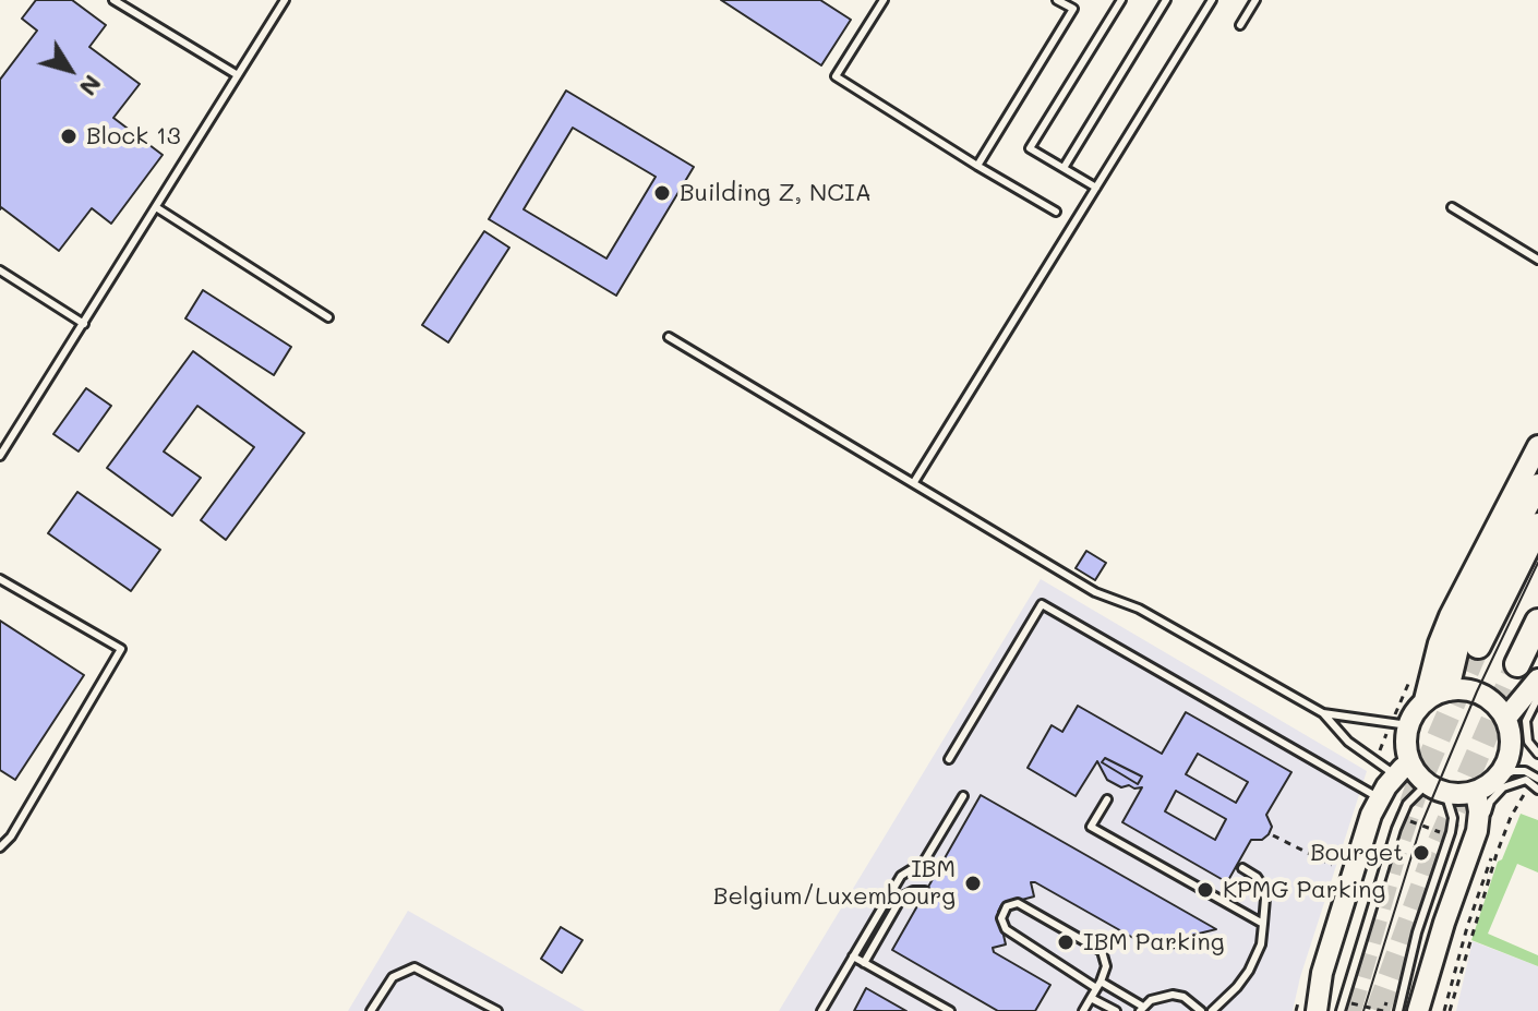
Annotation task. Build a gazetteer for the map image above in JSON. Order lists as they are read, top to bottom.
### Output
{
  "places": [
    "Block 13",
    "Building Z, NCIA",
    "Bourget",
    "IBM Belgium/Luxembourg",
    "KPMG Parking",
    "IBM Parking"
  ],
  "north": "bottom right"
}
